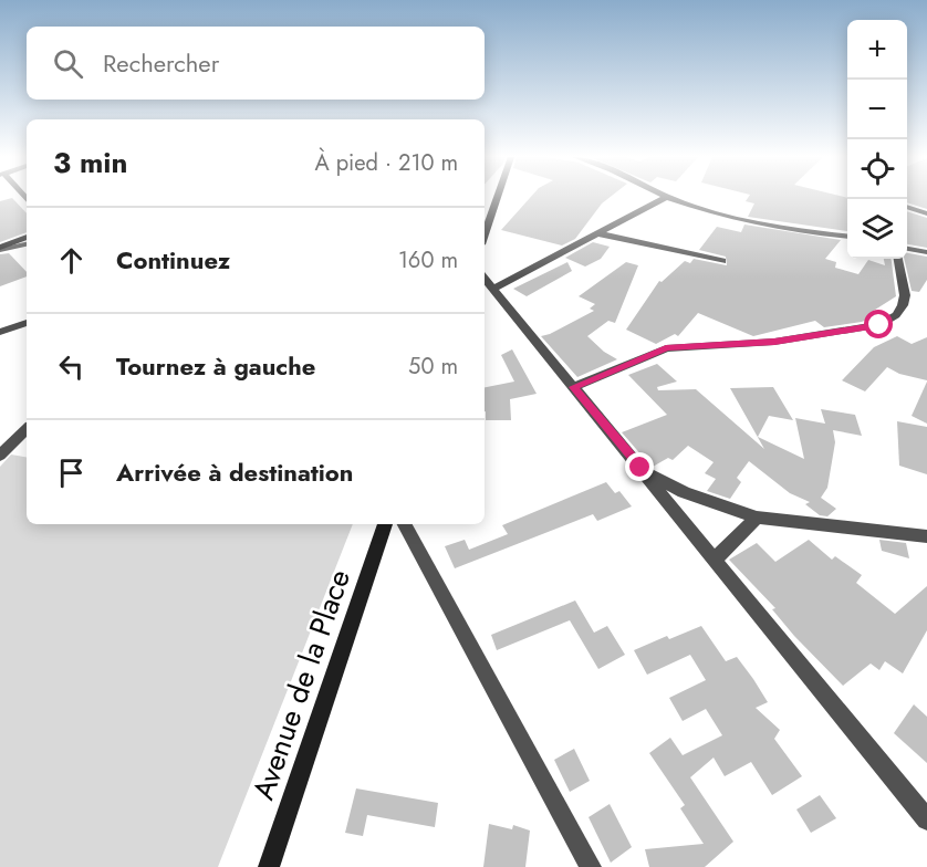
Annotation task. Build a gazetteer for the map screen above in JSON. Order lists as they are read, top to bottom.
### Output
{
  "streets": {
    "street": ["Avenue de la Place"]
  },
  "page": {
    "map_buttons": ["+", "−"],
    "search": "Rechercher",
    "heading": ["3 min", "À pied · 210 m"],
    "list": [
      ["Continuez", "160 m"],
      ["Tournez à gauche", "50 m"],
      "Arrivée à destination"
    ]
  }
}
